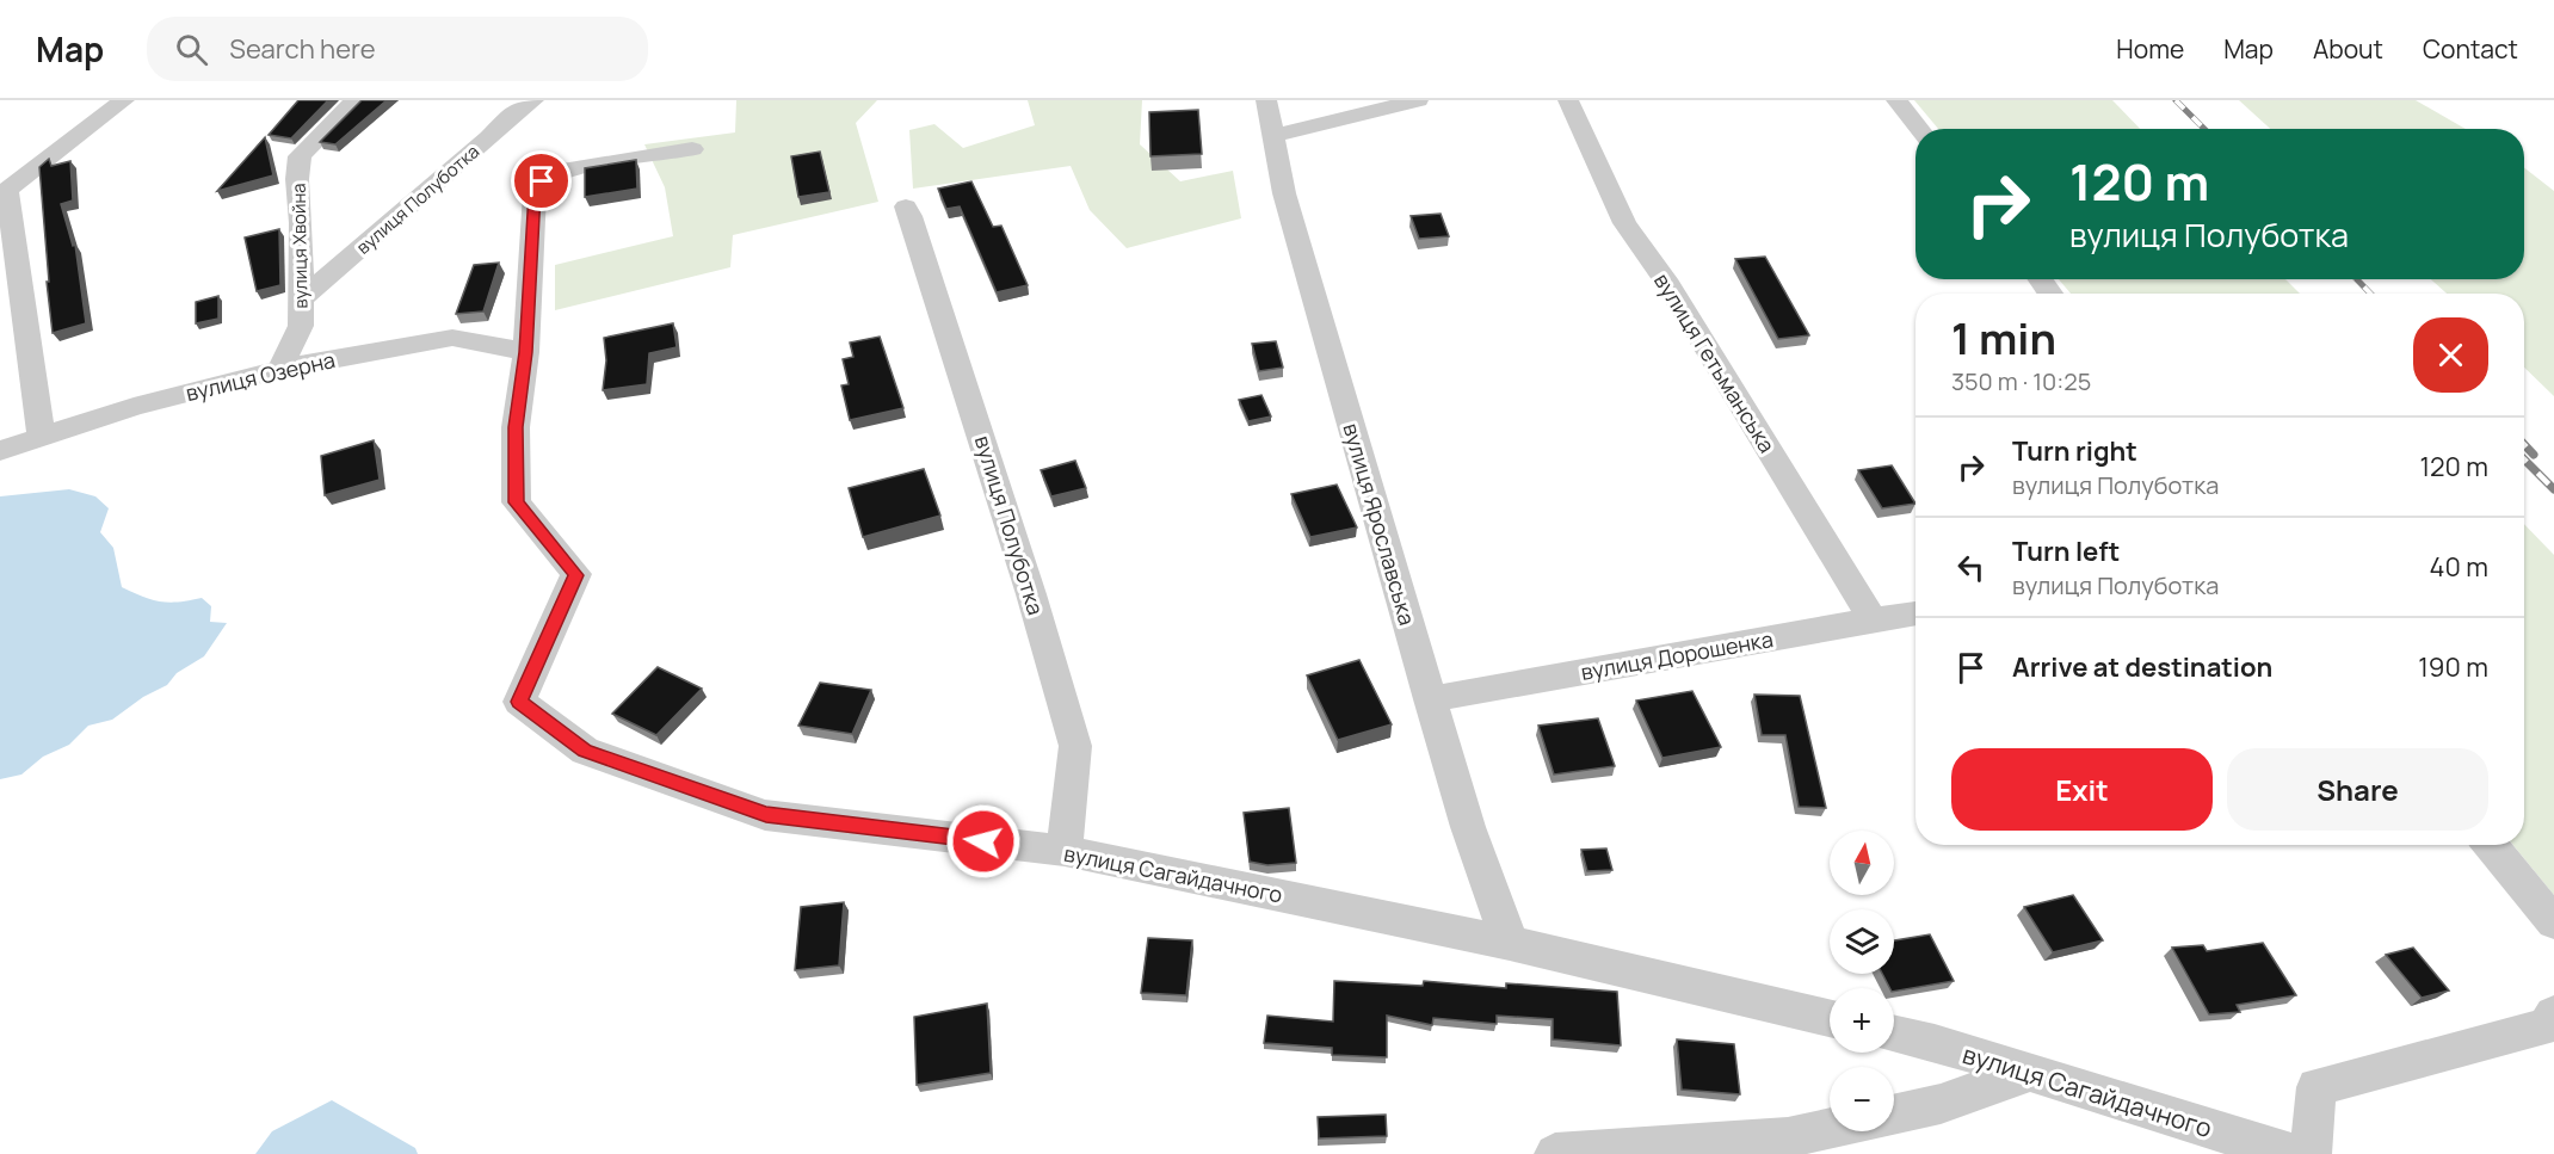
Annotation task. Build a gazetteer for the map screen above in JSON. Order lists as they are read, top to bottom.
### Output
{
  "streets": {
    "street": [
      "вулиця Полуботка",
      "вулиця Хвойна",
      "вулиця Гетьманська",
      "вулиця Озерна",
      "вулиця Ярославська",
      "вулиця Дорошенка",
      "вулиця Сагайдачного"
    ]
  },
  "crossings": [
    ["вулиця Полуботка", "вулиця Хвойна"],
    ["вулиця Полуботка", "вулиця Сагайдачного"],
    ["вулиця Хвойна", "вулиця Озерна"],
    ["вулиця Гетьманська", "вулиця Дорошенка"],
    ["вулиця Озерна", "вулиця Сагайдачного"],
    ["вулиця Ярославська", "вулиця Дорошенка"],
    ["вулиця Ярославська", "вулиця Сагайдачного"]
  ],
  "north": "top",
  "page": {
    "header": "Map",
    "search": "Search here",
    "nav": [
      "Home",
      "Map",
      "About",
      "Contact"
    ],
    "turn": ["120 m", "вулиця Полуботка"],
    "heading": ["1 min", "350 m · 10:25"],
    "list": [
      {
        "name": "Turn right",
        "note": "вулиця Полуботка",
        "value": "120 m"
      },
      {
        "name": "Turn left",
        "note": "вулиця Полуботка",
        "value": "40 m"
      },
      {
        "name": "Arrive at destination",
        "value": "190 m"
      }
    ],
    "buttons": ["Exit", "Share"],
    "map_buttons": ["+", "−"]
  }
}
